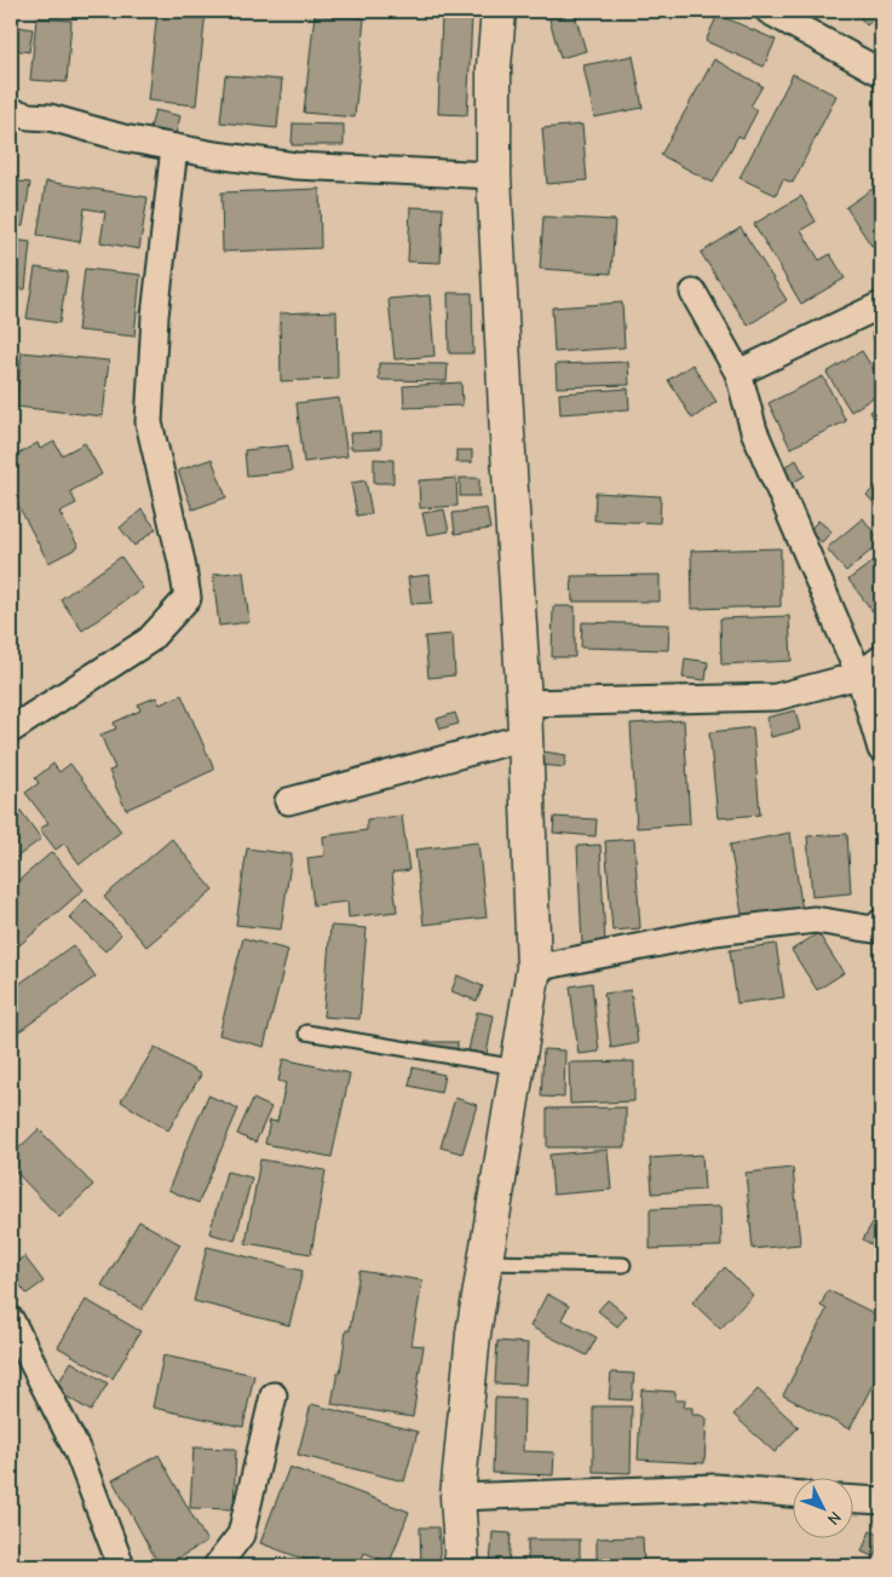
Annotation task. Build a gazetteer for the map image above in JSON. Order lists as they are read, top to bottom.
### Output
{
  "north": "bottom right"
}
